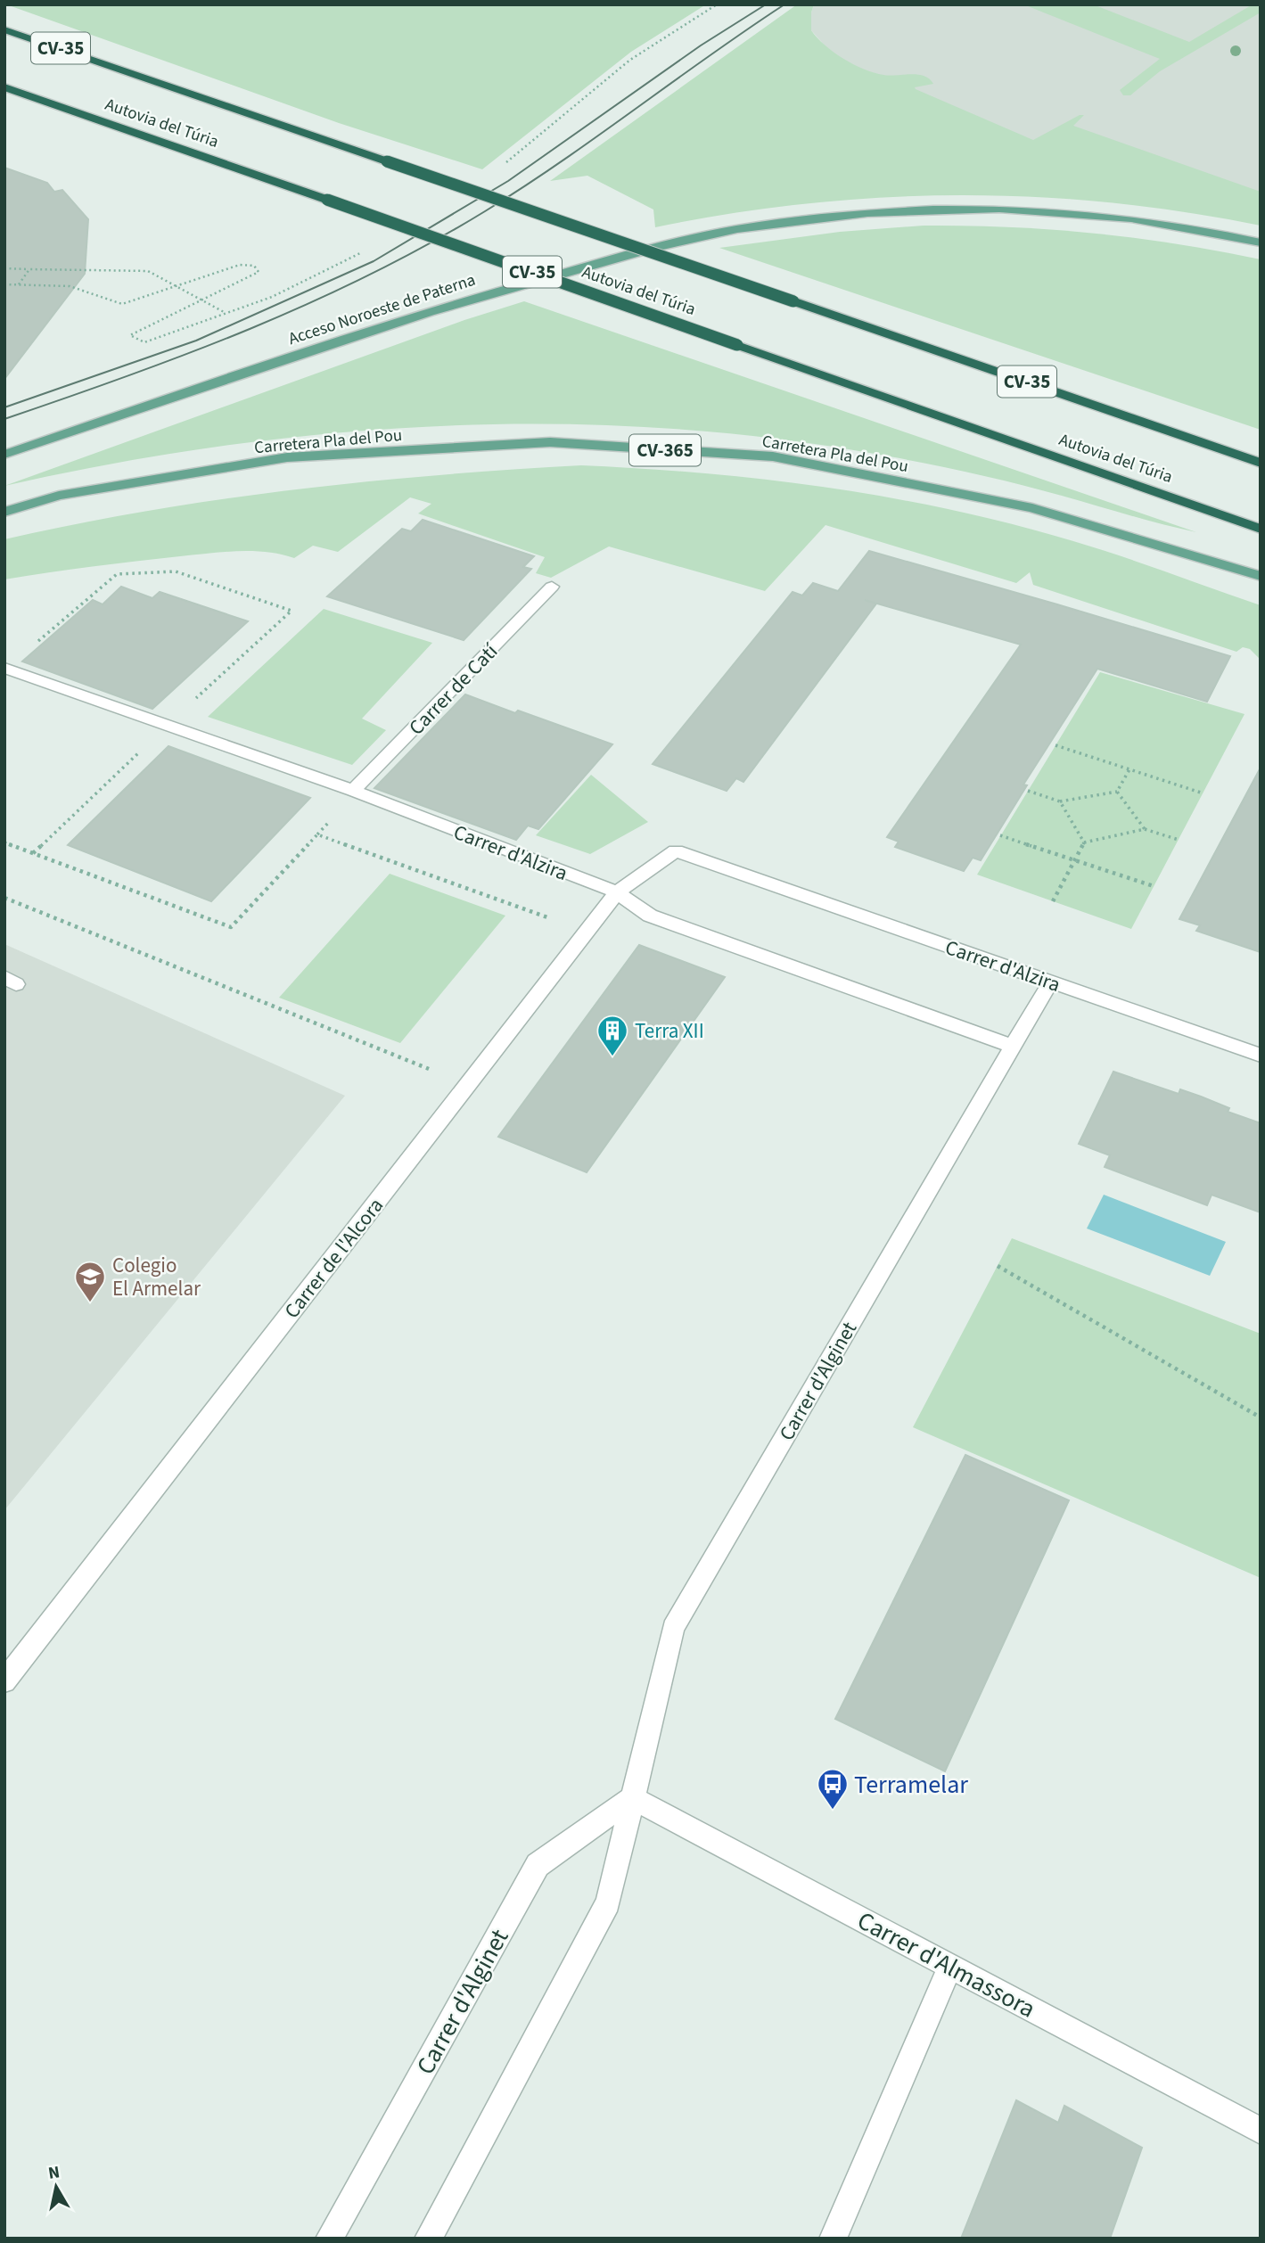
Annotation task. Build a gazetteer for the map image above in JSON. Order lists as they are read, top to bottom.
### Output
{
  "streets": {
    "highway": ["CV-35", "Autovia del Túria"],
    "main road": ["Acceso Noroeste de Paterna", "Carretera Pla del Pou", "CV-365"],
    "street": [
      "Carrer de Catí",
      "Carrer d'Alzira",
      "Carrer de l'Alcora",
      "Carrer d'Alginet",
      "Carrer d'Almassora"
    ]
  },
  "crossings": [
    ["Carrer de Catí", "Carrer d'Alzira"],
    ["Carrer d'Alzira", "Carrer de l'Alcora"],
    ["Carrer d'Alzira", "Carrer d'Alginet"],
    ["Carrer d'Alginet", "Carrer d'Almassora"]
  ],
  "places": {
    "building": ["Terra XII"],
    "school or university": ["Colegio El Armelar"],
    "bus stop": ["Terramelar"]
  },
  "north": "top"
}
